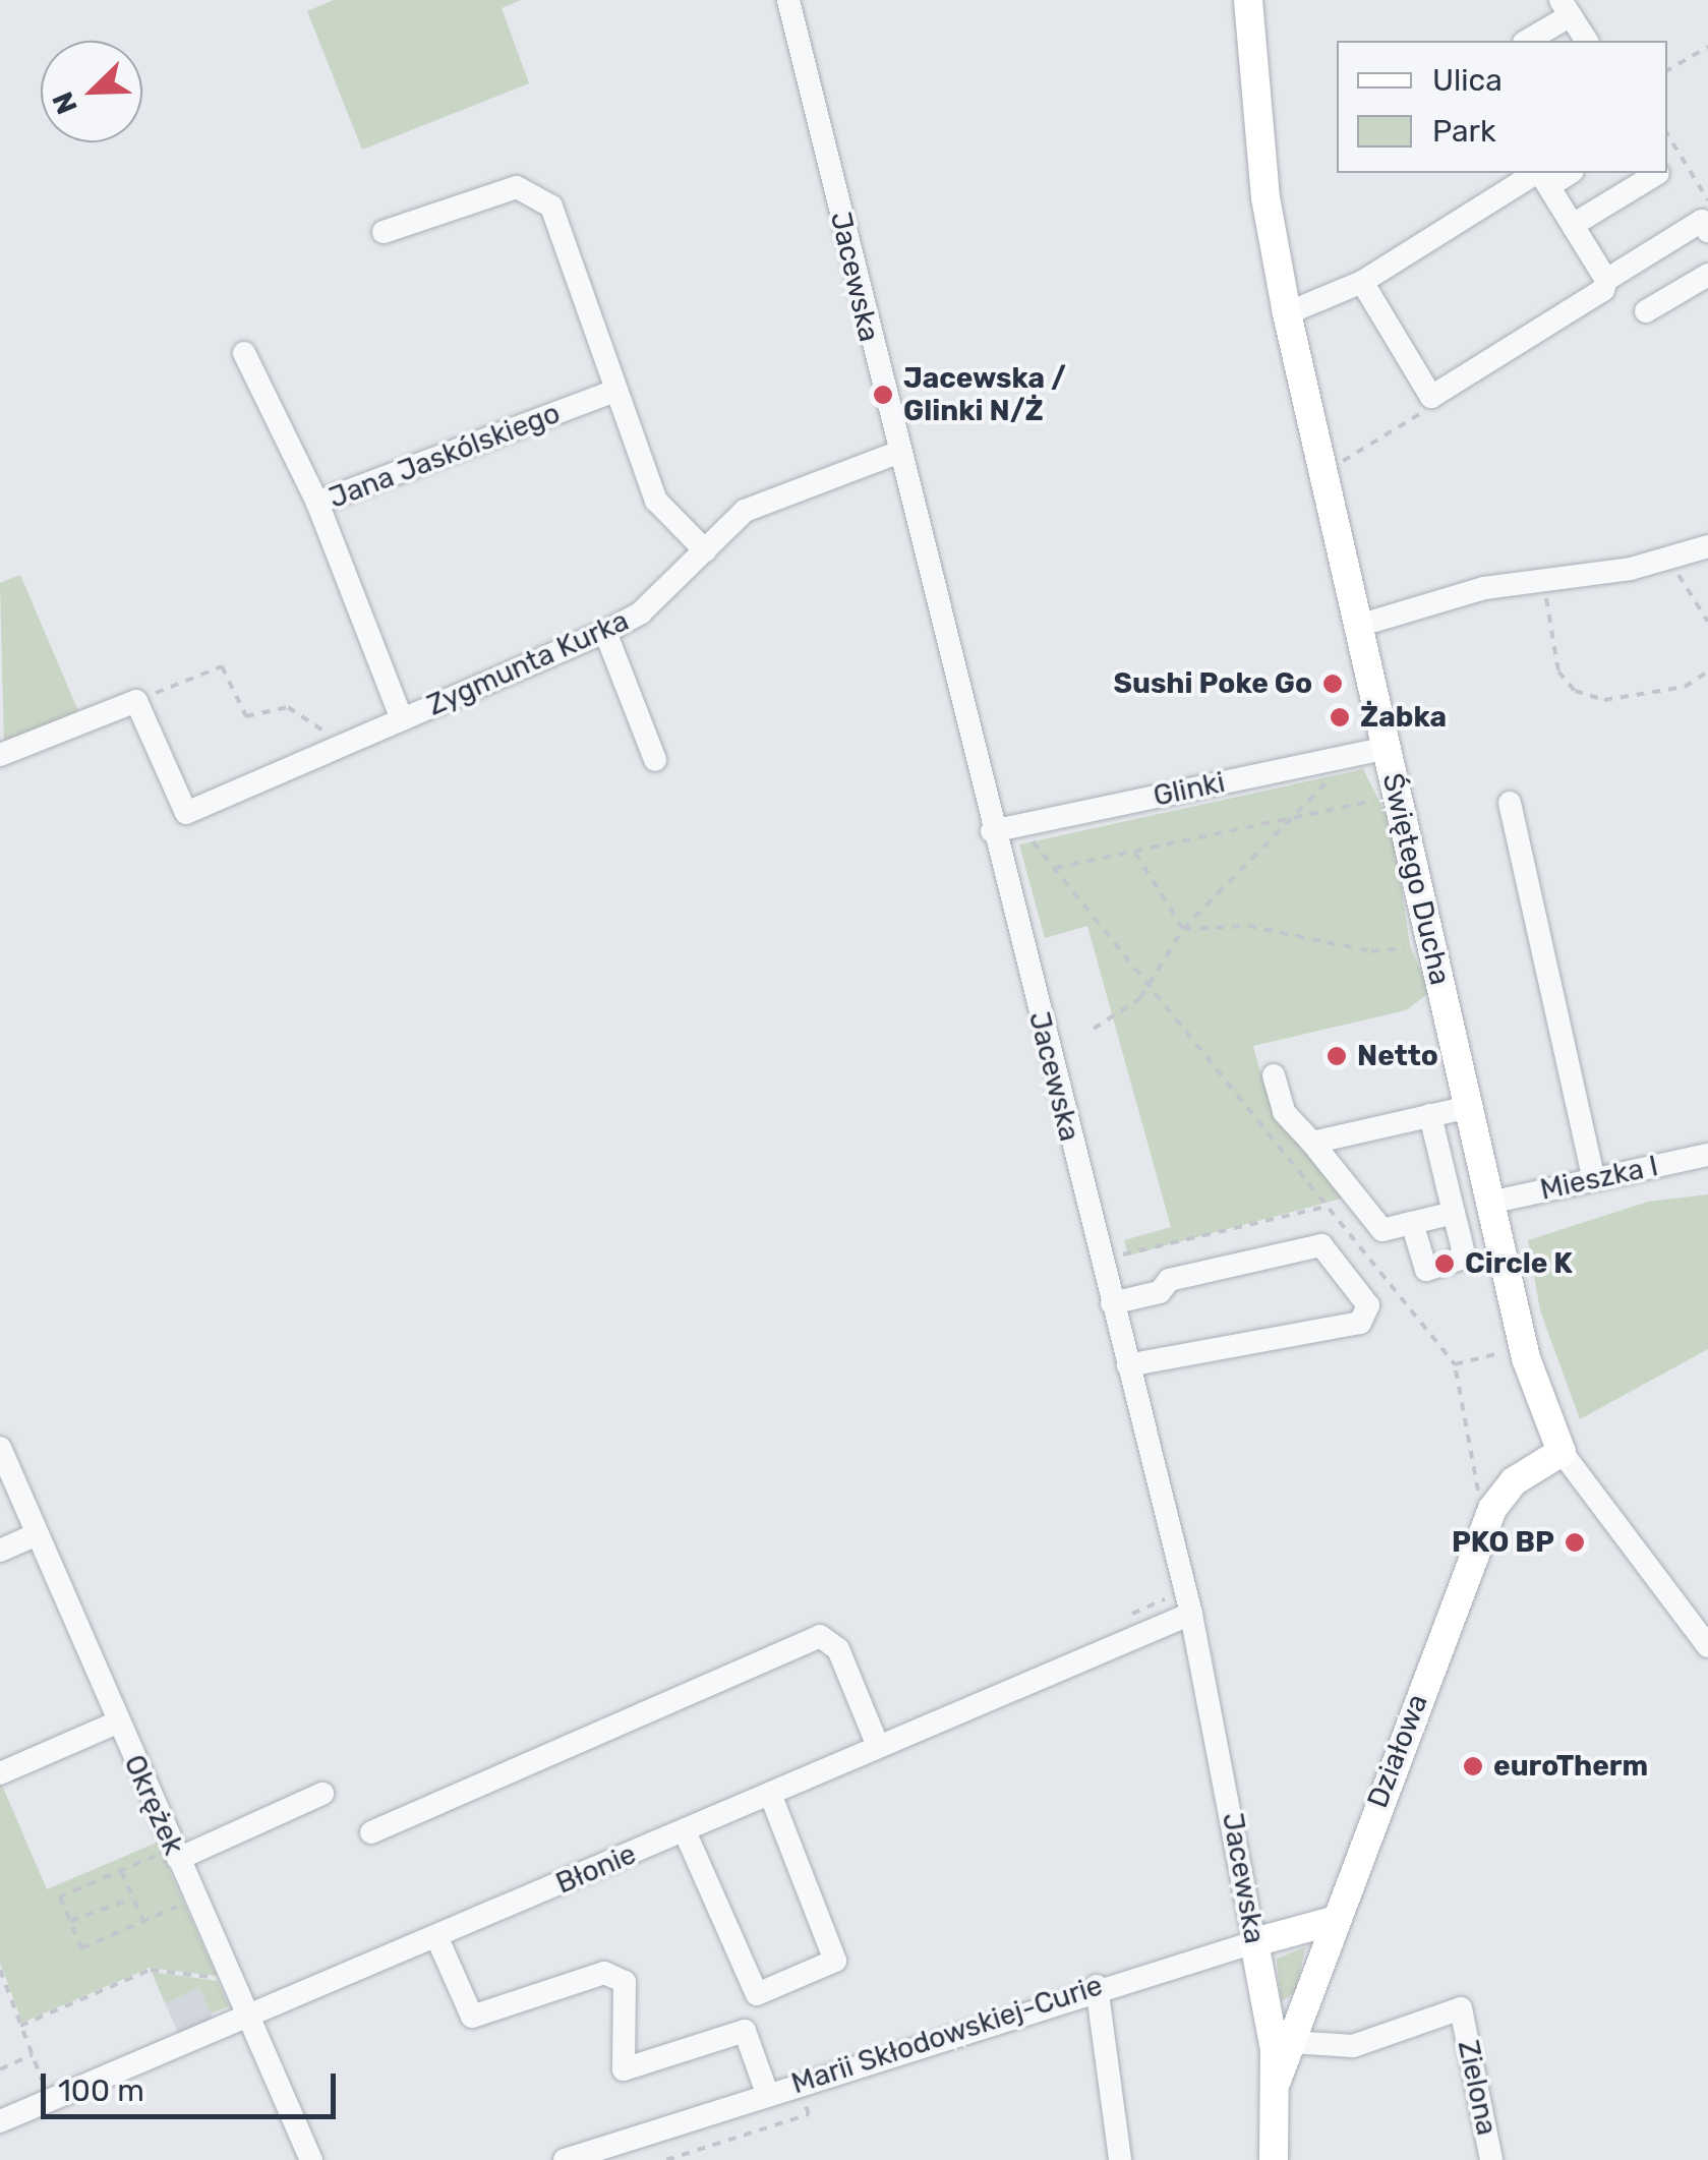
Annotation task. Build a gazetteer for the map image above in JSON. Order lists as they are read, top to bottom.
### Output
{
  "streets": {
    "main road": [
      "Jacewska",
      "Świętego Ducha",
      "Działowa",
      "Marii Skłodowskiej-Curie"
    ],
    "street": [
      "Jana Jaskólskiego",
      "Zygmunta Kurka",
      "Glinki",
      "Mieszka I",
      "Okrężek",
      "Błonie",
      "Zielona"
    ]
  },
  "crossings": [
    ["Jacewska", "Zygmunta Kurka"],
    ["Jacewska", "Glinki"],
    ["Jacewska", "Działowa"],
    ["Jacewska", "Błonie"],
    ["Jacewska", "Marii Skłodowskiej-Curie"],
    ["Jana Jaskólskiego", "Zygmunta Kurka"],
    ["Glinki", "Świętego Ducha"],
    ["Świętego Ducha", "Mieszka I"],
    ["Świętego Ducha", "Działowa"],
    ["Działowa", "Marii Skłodowskiej-Curie"],
    ["Działowa", "Zielona"],
    ["Okrężek", "Błonie"]
  ],
  "places": [
    "Jacewska / Glinki N/Ż",
    "Sushi Poke Go",
    "Żabka",
    "Netto",
    "Circle K",
    "PKO BP",
    "euroTherm"
  ],
  "legend": ["Ulica", "Park"],
  "scale_bar": "100 m",
  "north": "bottom left"
}
